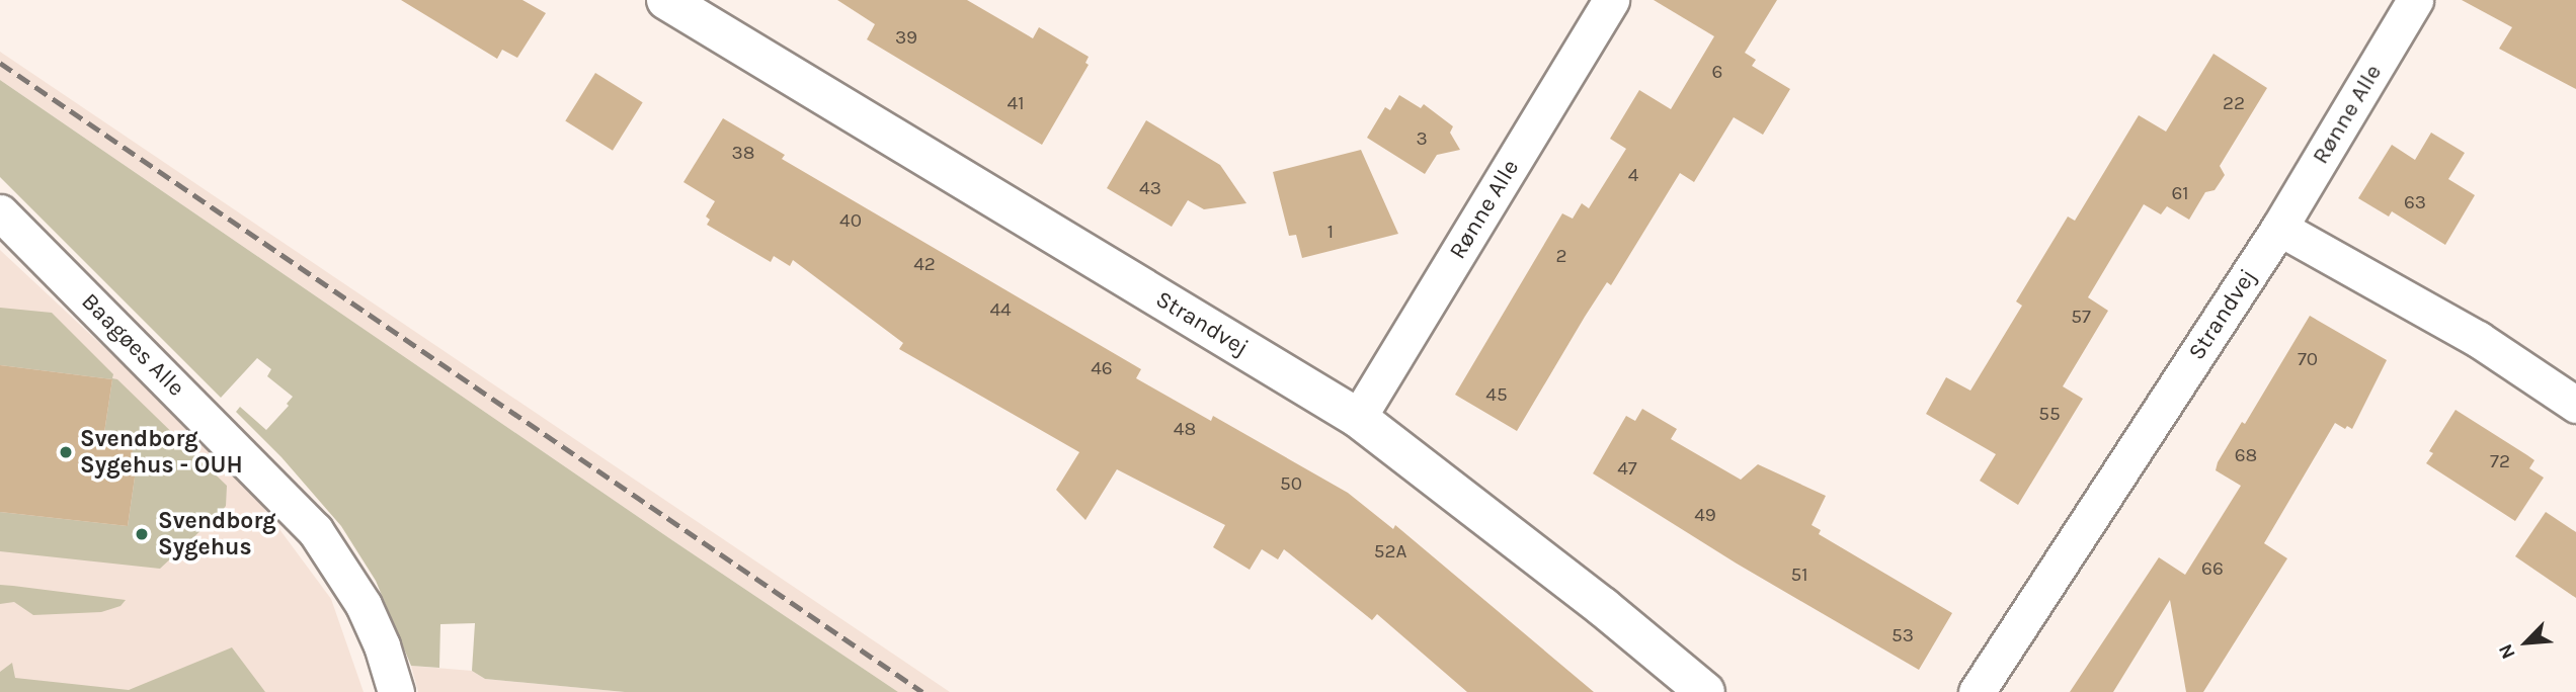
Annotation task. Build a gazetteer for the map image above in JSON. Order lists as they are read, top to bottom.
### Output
{
  "streets": {
    "street": ["Rønne Alle", "Strandvej", "Baagøes Alle"]
  },
  "crossings": [
    ["Rønne Alle", "Strandvej"]
  ],
  "places": ["Svendborg Sygehus - OUH", "Svendborg Sygehus"],
  "house_numbers": [
    "39",
    "6",
    "41",
    "22",
    "3",
    "38",
    "4",
    "43",
    "61",
    "63",
    "40",
    "1",
    "2",
    "42",
    "44",
    "57",
    "70",
    "46",
    "45",
    "55",
    "48",
    "68",
    "72",
    "47",
    "50",
    "49",
    "52A",
    "66",
    "51",
    "53"
  ],
  "north": "bottom left"
}
